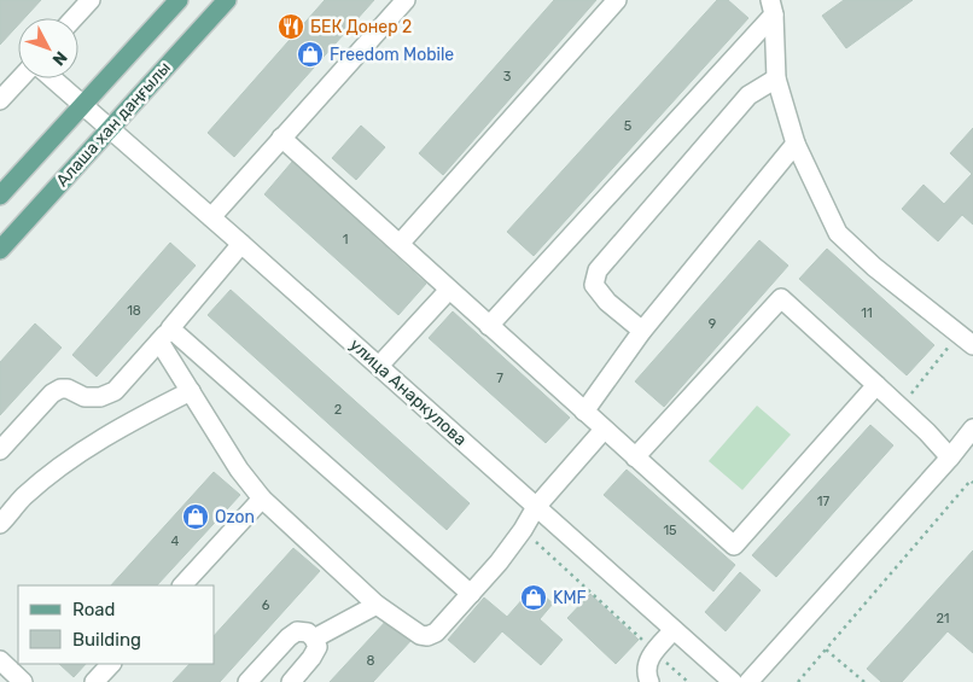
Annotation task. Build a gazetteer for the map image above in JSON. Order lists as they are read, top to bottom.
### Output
{
  "streets": {
    "main road": ["Алаша хан даңғылы"],
    "street": ["улица Анаркулова"]
  },
  "crossings": [
    ["Алаша хан даңғылы", "улица Анаркулова"]
  ],
  "places": {
    "restaurant": ["БЕК Донер 2"],
    "shop": ["Freedom Mobile", "Ozon", "KMF"]
  },
  "house_numbers": [
    "3",
    "5",
    "1",
    "18",
    "11",
    "9",
    "7",
    "2",
    "17",
    "15",
    "4",
    "6",
    "21",
    "8"
  ],
  "legend": ["Road", "Building"],
  "north": "bottom right"
}
